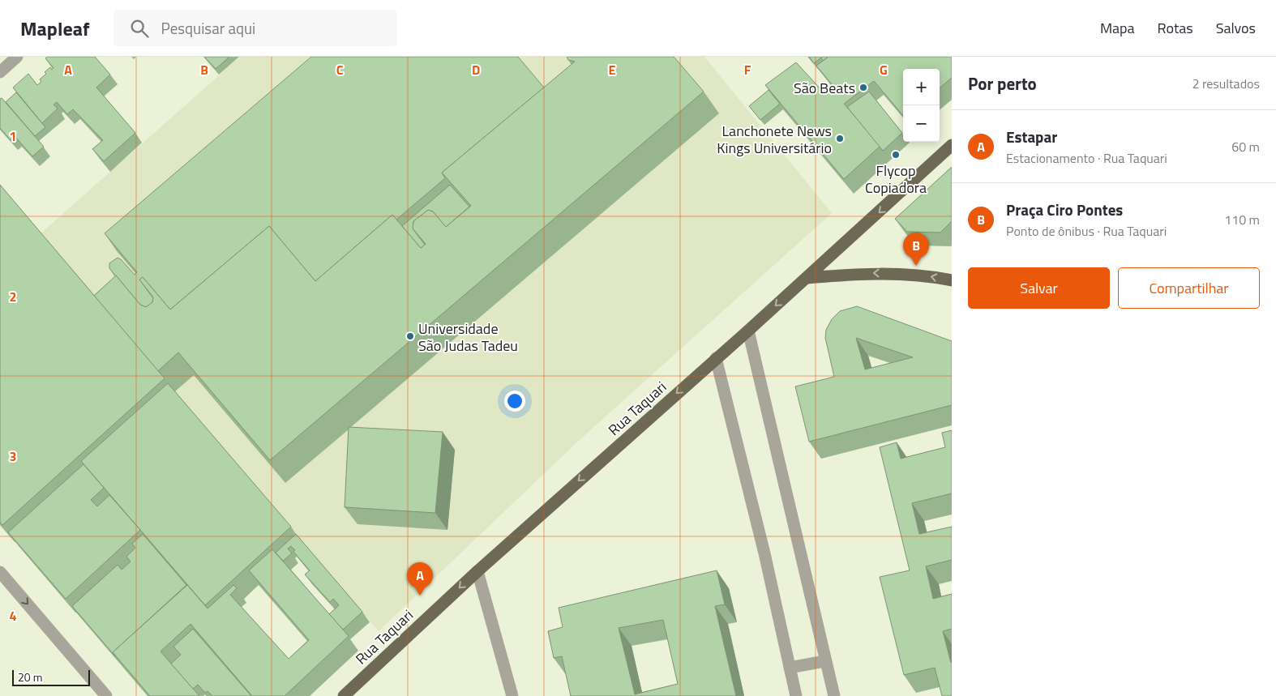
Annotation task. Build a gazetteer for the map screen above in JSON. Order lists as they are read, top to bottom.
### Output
{
  "streets": {
    "main road": ["Rua Taquari"]
  },
  "one_way": ["Rua Taquari"],
  "places": [
    "São Beats",
    "Lanchonete News Kings Universitário",
    "Flycop Copiadora",
    "Universidade São Judas Tadeu"
  ],
  "scale_bar": "20 m",
  "page": {
    "header": "Mapleaf",
    "search": "Pesquisar aqui",
    "nav": ["Mapa", "Rotas", "Salvos"],
    "heading": ["Por perto", "2 resultados"],
    "map_buttons": ["+", "−"],
    "list": [
      {
        "mark": "A",
        "name": "Estapar",
        "note": "Estacionamento · Rua Taquari",
        "value": "60 m"
      },
      {
        "mark": "B",
        "name": "Praça Ciro Pontes",
        "note": "Ponto de ônibus · Rua Taquari",
        "value": "110 m"
      }
    ],
    "pins": ["B", "A"],
    "buttons": ["Salvar", "Compartilhar"],
    "scale": "20 m"
  },
  "grid": {
    "columns": [
      "A",
      "B",
      "C",
      "D",
      "E",
      "F",
      "G"
    ],
    "rows": [
      "1",
      "2",
      "3",
      "4"
    ]
  }
}
